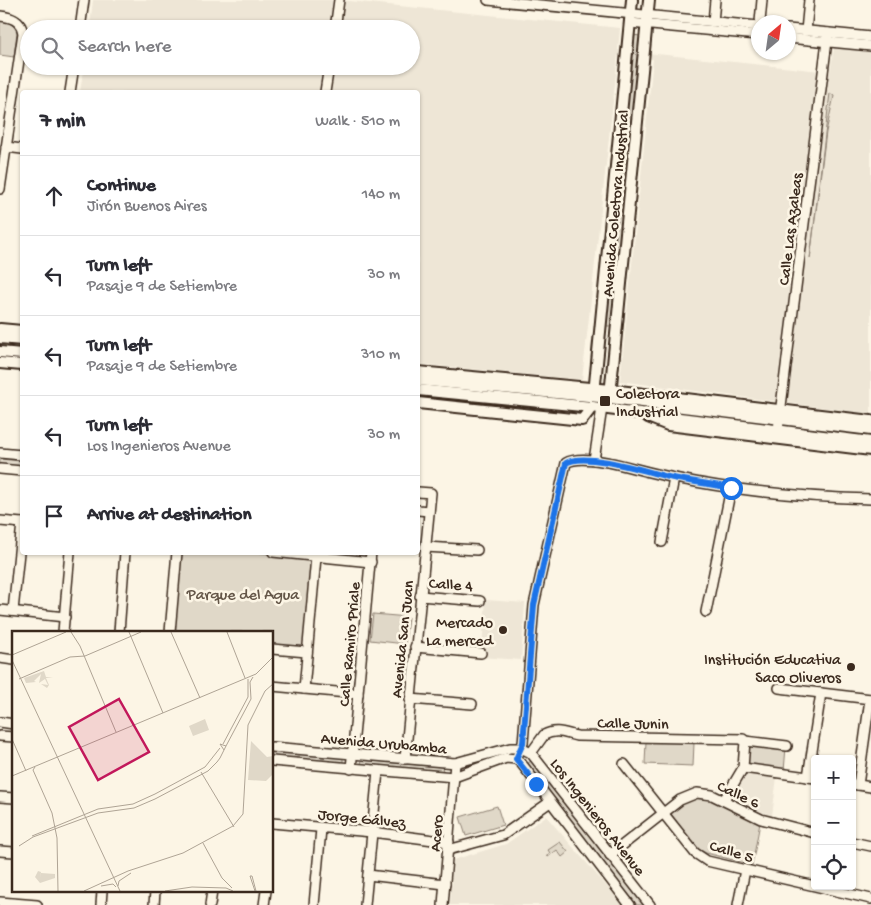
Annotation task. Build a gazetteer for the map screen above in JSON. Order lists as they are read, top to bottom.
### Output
{
  "streets": {
    "main road": ["Avenida Colectora Industrial"],
    "street": [
      "Calle Las Azaleas",
      "Calle 4",
      "Avenida San Juan",
      "Calle Ramiro Priale",
      "Calle Junin",
      "Avenida Urubamba",
      "Calle 6",
      "Los Ingenieros Avenue",
      "Jorge Gálvez",
      "Acero",
      "Calle 5"
    ]
  },
  "crossings": [
    ["Calle 4", "Avenida San Juan"],
    ["Avenida San Juan", "Avenida Urubamba"],
    ["Calle Ramiro Priale", "Avenida Urubamba"],
    ["Calle Junin", "Los Ingenieros Avenue"],
    ["Avenida Urubamba", "Los Ingenieros Avenue"],
    ["Avenida Urubamba", "Acero"],
    ["Calle 6", "Los Ingenieros Avenue"],
    ["Calle 6", "Calle 5"],
    ["Los Ingenieros Avenue", "Jorge Gálvez"],
    ["Jorge Gálvez", "Acero"]
  ],
  "parks": ["Parque del Agua"],
  "places": {
    "transit": ["Colectora Industrial"],
    "other": ["Mercado La merced", "Institución Educativa Saco Oliveros"]
  },
  "north": "top right",
  "page": {
    "search": "Search here",
    "heading": ["7 min", "Walk · 510 m"],
    "list": [
      ["Continue", "Jirón Buenos Aires", "140 m"],
      ["Turn left", "Pasaje 9 de Setiembre", "30 m"],
      ["Turn left", "Pasaje 9 de Setiembre", "310 m"],
      ["Turn left", "Los Ingenieros Avenue", "30 m"],
      "Arrive at destination"
    ],
    "map_buttons": ["+", "−"]
  }
}
